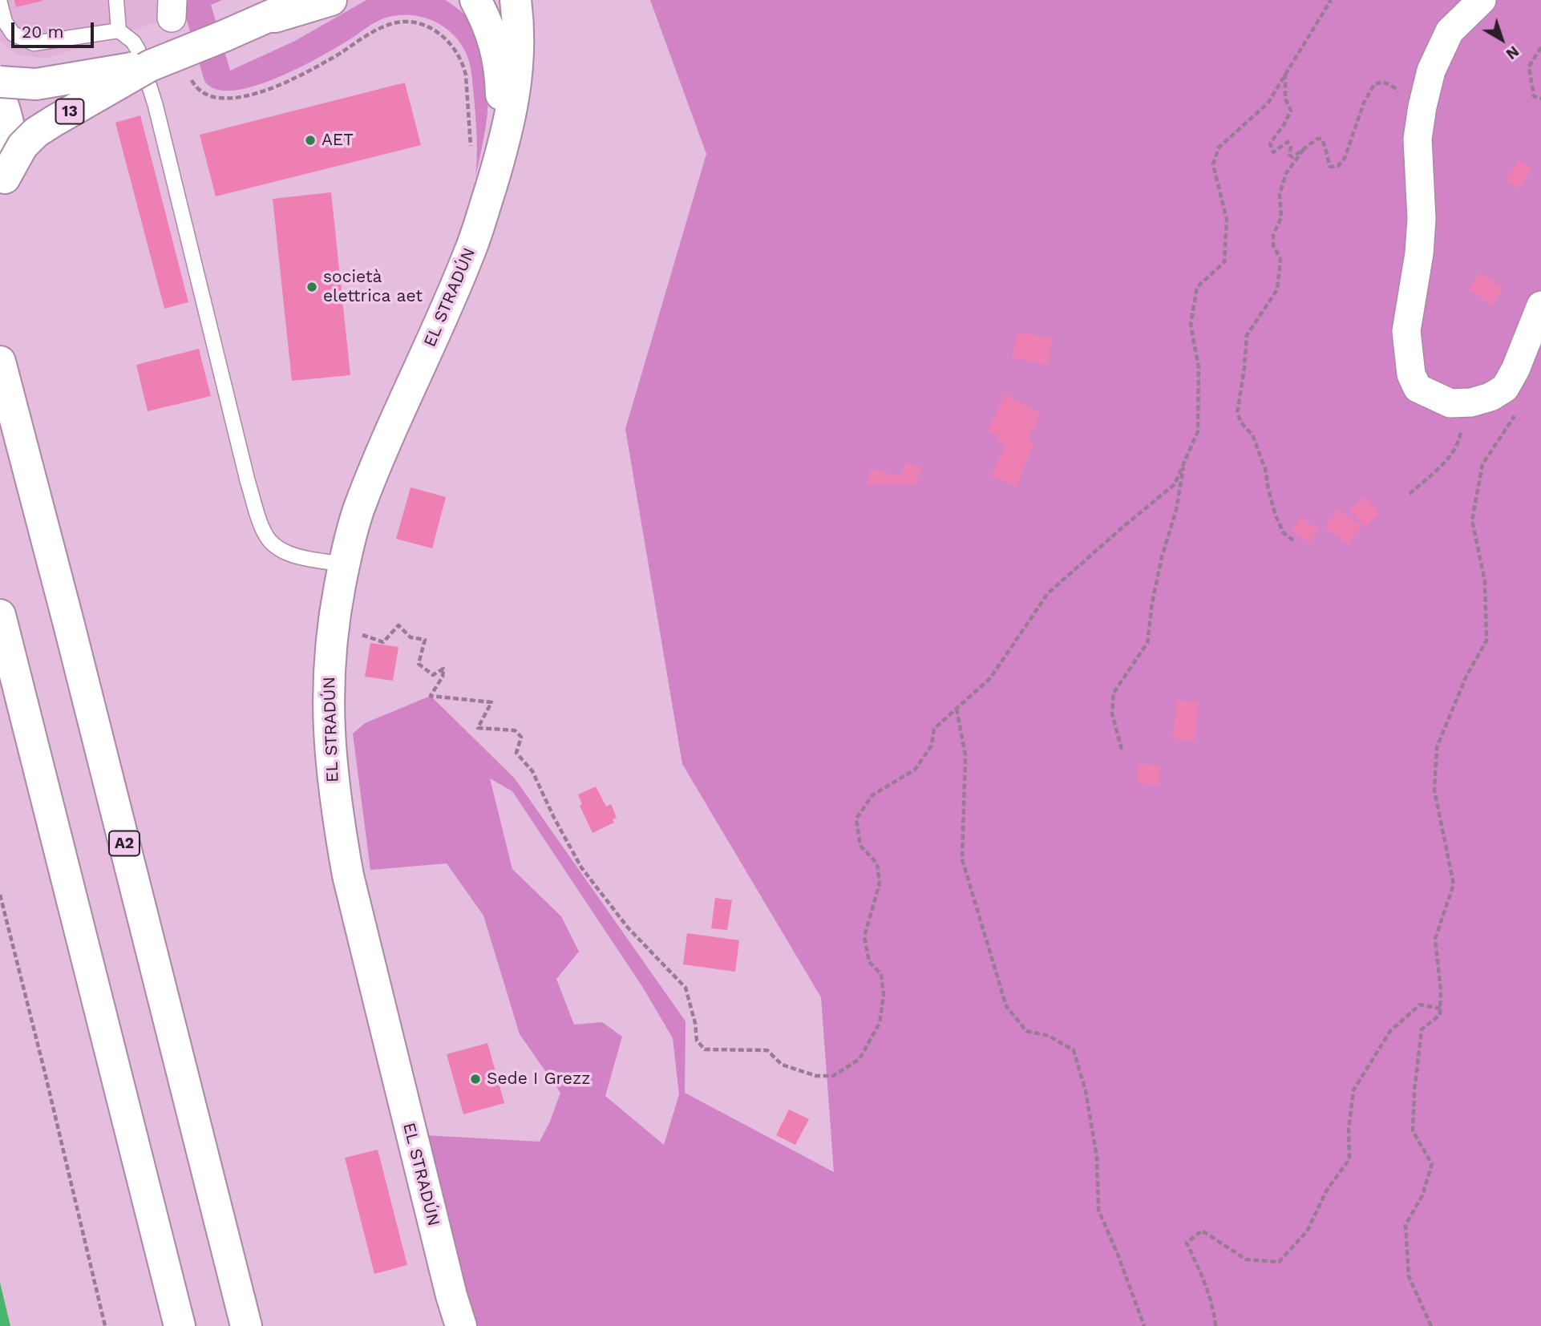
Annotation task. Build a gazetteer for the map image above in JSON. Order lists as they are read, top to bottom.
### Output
{
  "streets": {
    "main road": ["13", "EL STRADÚN", "A2"]
  },
  "places": ["AET", "società elettrica aet", "Sede I Grezz"],
  "scale_bar": "20 m",
  "north": "bottom right"
}
